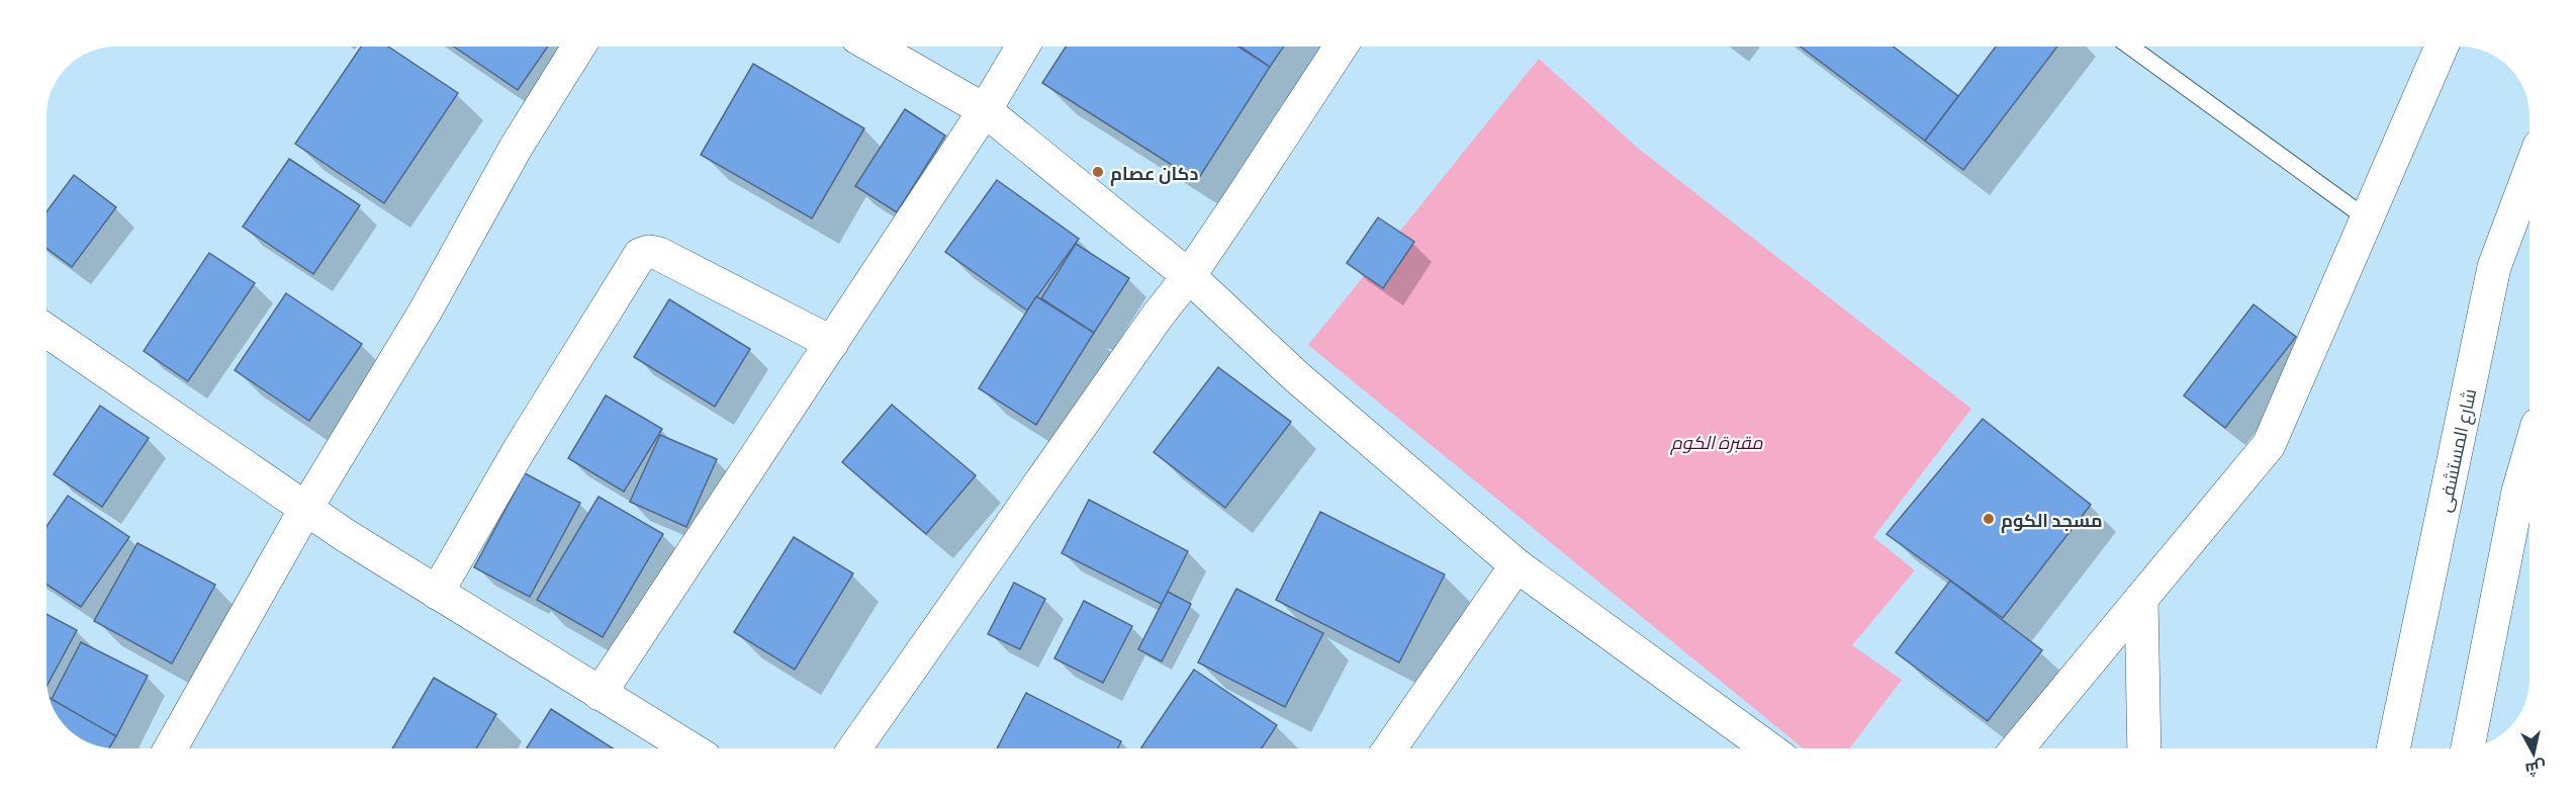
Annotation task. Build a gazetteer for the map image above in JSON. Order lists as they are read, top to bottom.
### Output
{
  "streets": {
    "street": ["شارع المستشفى"]
  },
  "parks": ["مقبرة الكوم"],
  "places": ["دكان عصام", "مسجد الكوم"],
  "north": "bottom"
}
